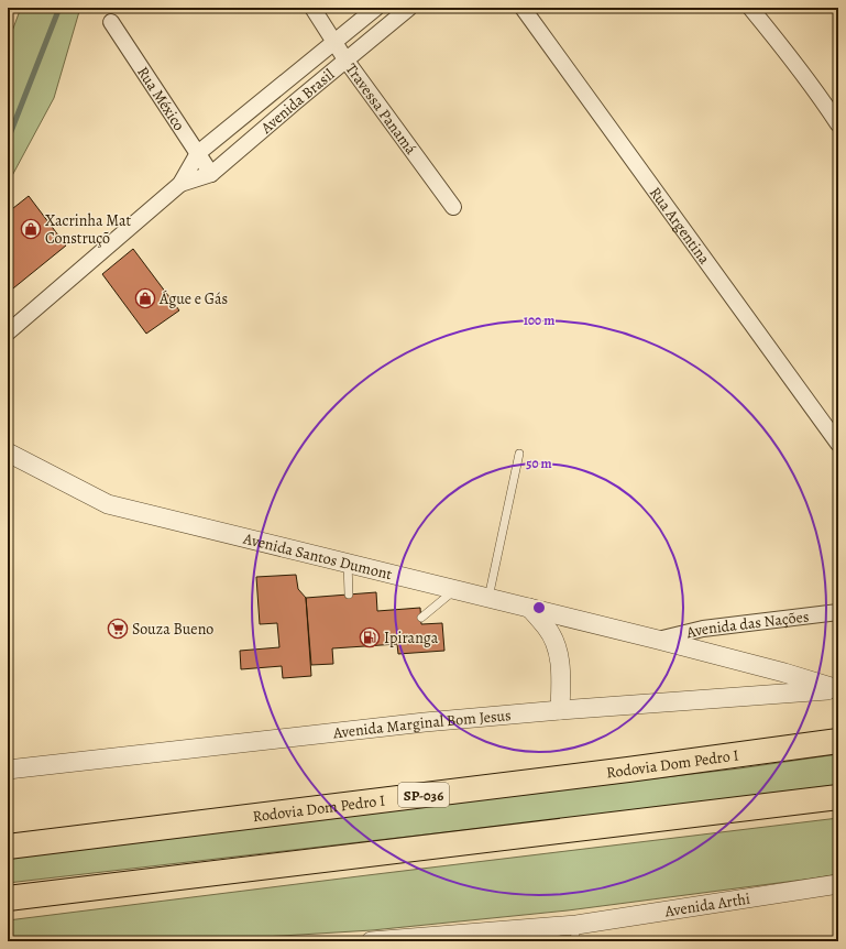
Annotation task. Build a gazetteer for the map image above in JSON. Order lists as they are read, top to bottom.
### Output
{
  "streets": {
    "highway": ["Rodovia Dom Pedro I", "SP-036"],
    "street": [
      "Rua México",
      "Avenida Brasil",
      "Travessa Panamá",
      "Rua Argentina",
      "Avenida Santos Dumont",
      "Avenida das Nações",
      "Avenida Marginal Bom Jesus",
      "Avenida Arthi"
    ]
  },
  "crossings": [
    ["Rua México", "Avenida Brasil"],
    ["Avenida Brasil", "Travessa Panamá"],
    ["Avenida Santos Dumont", "Avenida das Nações"],
    ["Avenida Santos Dumont", "Avenida Marginal Bom Jesus"]
  ],
  "places": {
    "shop": ["Xacrinha Mat Construçõ", "Águe e Gás"],
    "supermarket": ["Souza Bueno"],
    "fuel station": ["Ipiranga"]
  },
  "rings": ["100 m", "50 m"]
}
